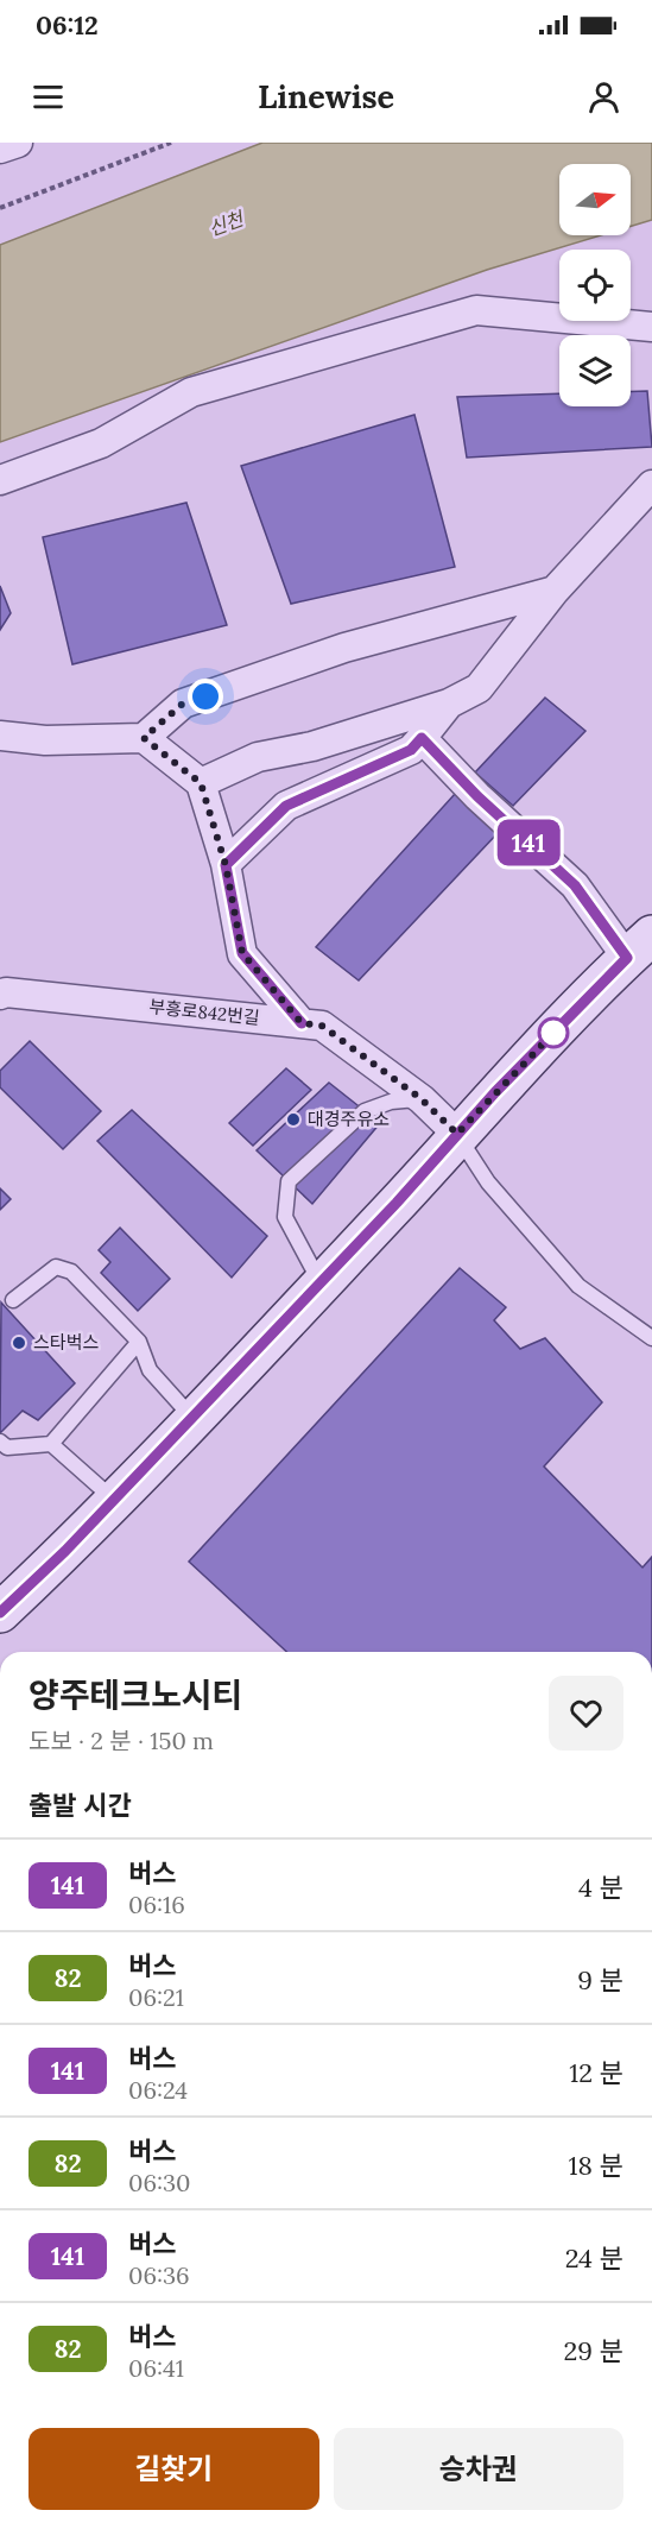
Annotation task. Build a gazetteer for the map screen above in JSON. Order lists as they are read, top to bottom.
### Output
{
  "streets": {
    "street": ["부흥로842번길"]
  },
  "water": ["신천"],
  "places": ["대경주유소", "스타벅스"],
  "lines": ["bus line 141"],
  "north": "right",
  "page": {
    "status": "06:12",
    "header": "Linewise",
    "on_map": "141",
    "heading": [
      ["양주테크노시티", "도보 · 2 분 · 150 m"],
      "출발 시간"
    ],
    "list": [
      {
        "mark": "141",
        "name": "버스",
        "note": "06:16",
        "value": "4 분"
      },
      {
        "mark": "82",
        "name": "버스",
        "note": "06:21",
        "value": "9 분"
      },
      {
        "mark": "141",
        "name": "버스",
        "note": "06:24",
        "value": "12 분"
      },
      {
        "mark": "82",
        "name": "버스",
        "note": "06:30",
        "value": "18 분"
      },
      {
        "mark": "141",
        "name": "버스",
        "note": "06:36",
        "value": "24 분"
      },
      {
        "mark": "82",
        "name": "버스",
        "note": "06:41",
        "value": "29 분"
      }
    ],
    "buttons": ["길찾기", "승차권"]
  }
}
